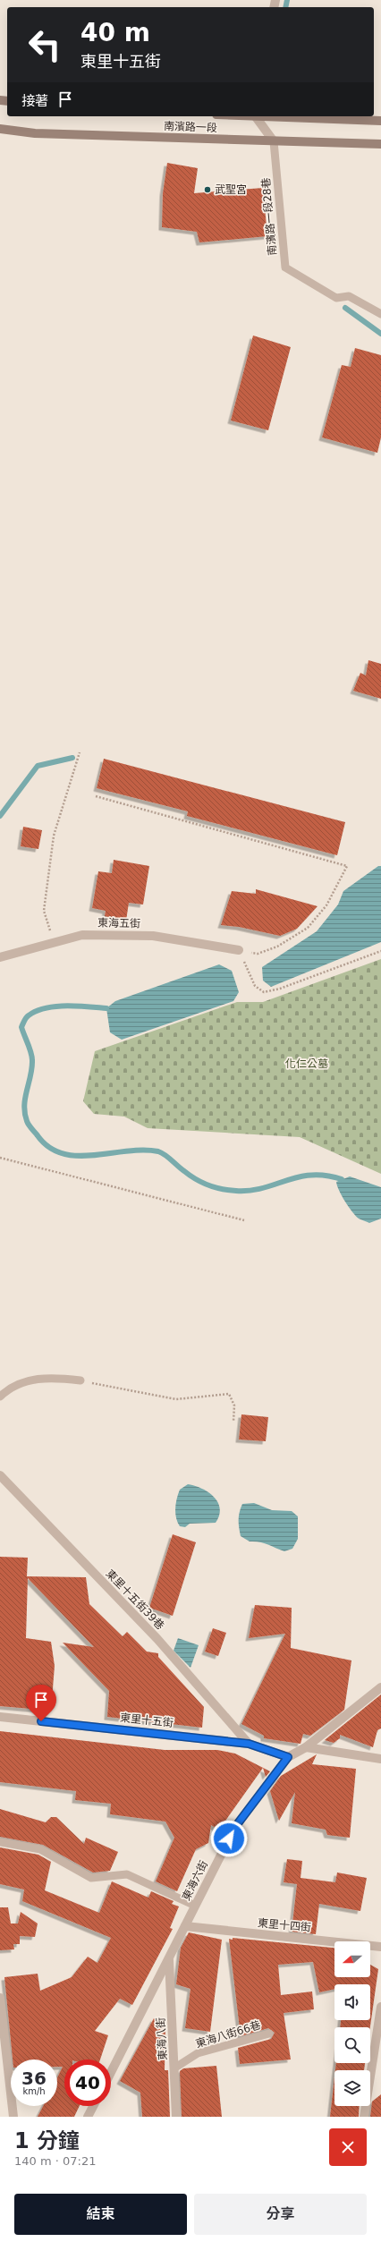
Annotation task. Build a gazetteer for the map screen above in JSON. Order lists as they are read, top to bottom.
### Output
{
  "streets": {
    "main road": ["南濱路一段"],
    "street": [
      "東海五街",
      "東里十五街39巷",
      "東里十五街",
      "東海六街",
      "東里十四街",
      "東海八街"
    ],
    "lane": ["南濱路一段28巷", "東海八街66巷"]
  },
  "crossings": [
    ["南濱路一段", "南濱路一段28巷"],
    ["東里十五街39巷", "東里十五街"],
    ["東里十五街", "東海六街"],
    ["東海六街", "東里十四街"],
    ["東海六街", "東海八街"],
    ["東海八街66巷", "東海八街"]
  ],
  "parks": ["化仁公墓"],
  "places": ["武聖宮"],
  "north": "left",
  "page": {
    "turn": ["40 m", "東里十五街"],
    "then": "接著",
    "speed": "36 km/h",
    "limit": "40",
    "heading": ["1 分鐘", "140 m · 07:21"],
    "buttons": ["結束", "分享"]
  }
}
